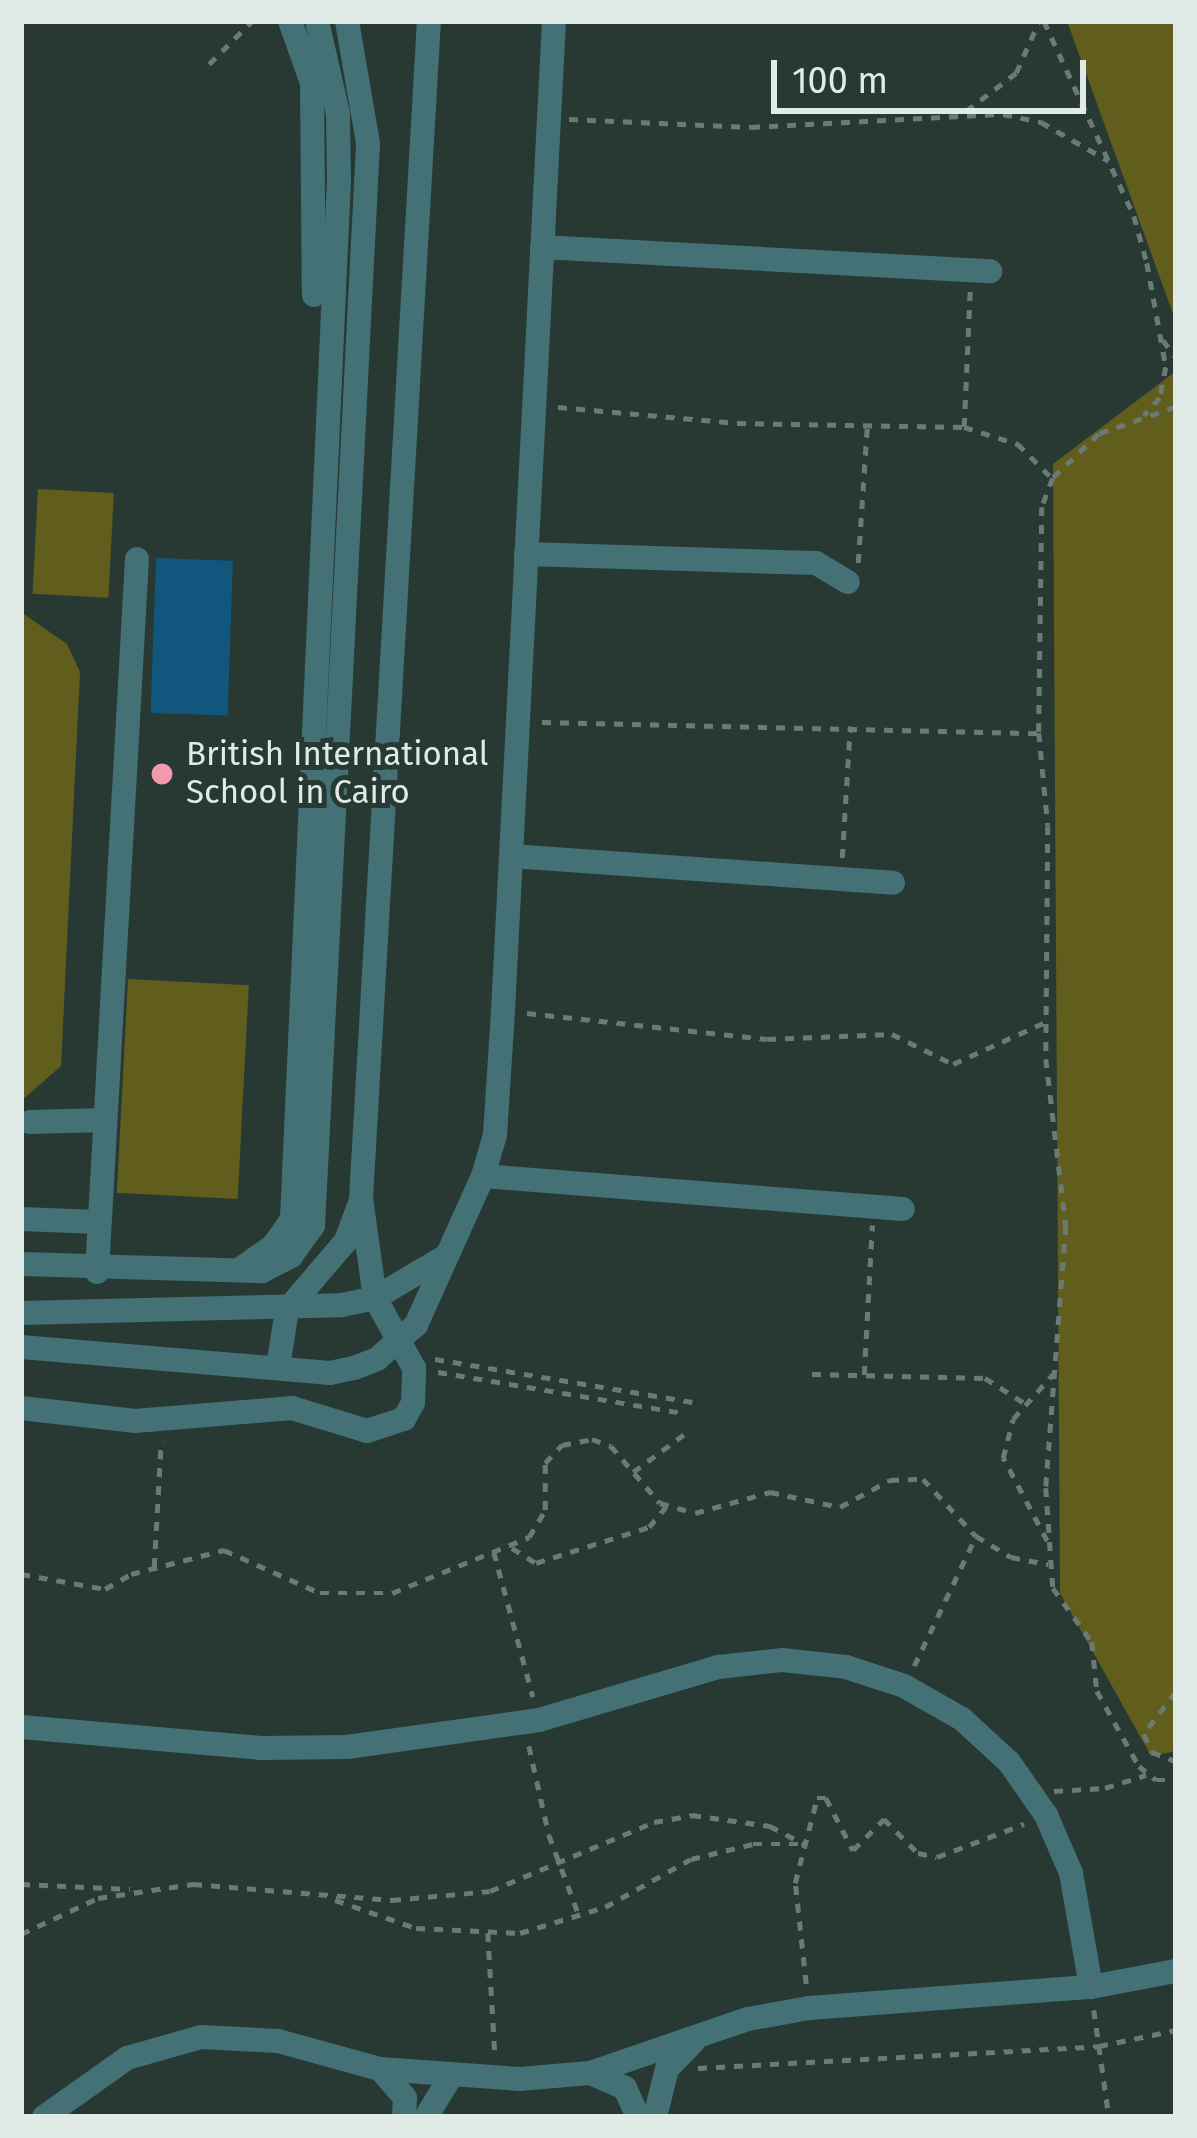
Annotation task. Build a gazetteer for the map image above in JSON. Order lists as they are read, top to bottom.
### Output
{
  "places": ["British International School in Cairo"],
  "scale_bar": "100 m"
}
